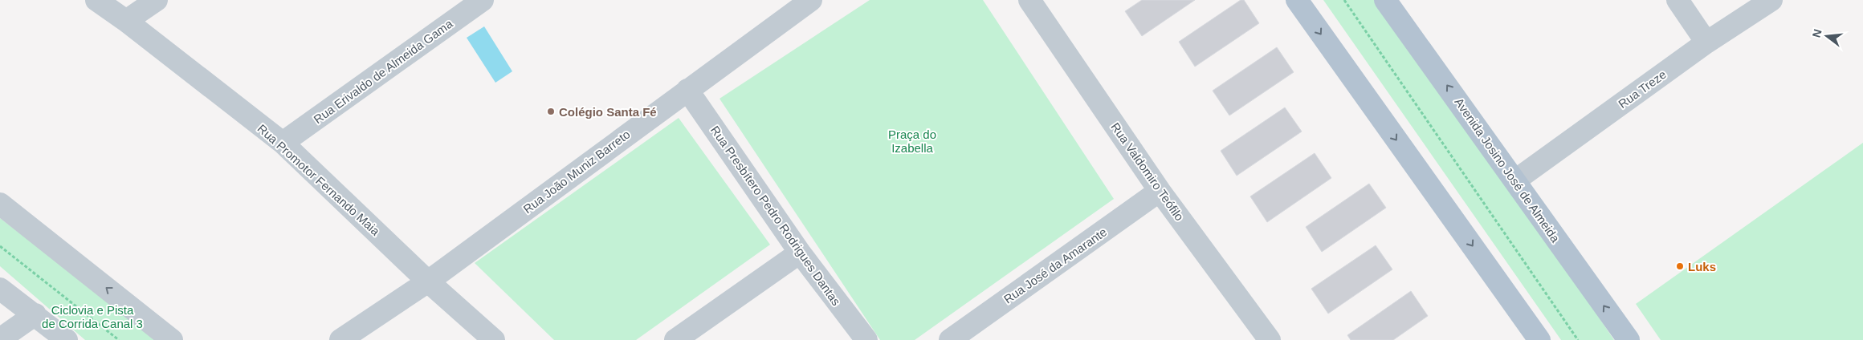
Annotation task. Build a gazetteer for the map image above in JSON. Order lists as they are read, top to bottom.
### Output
{
  "streets": {
    "main road": ["Avenida Josino José de Almeida"],
    "street": [
      "Rua Erivaldo de Almeida Gama",
      "Rua Treze",
      "Rua João Muniz Barreto",
      "Rua Valdomiro Teófilo",
      "Rua Promotor Fernando Maia",
      "Rua Presbítero Pedro Rodrigues Dantas",
      "Rua José da Amarante"
    ]
  },
  "crossings": [
    ["Rua Erivaldo de Almeida Gama", "Rua Promotor Fernando Maia"],
    ["Rua Treze", "Avenida Josino José de Almeida"],
    ["Rua João Muniz Barreto", "Rua Promotor Fernando Maia"],
    ["Rua João Muniz Barreto", "Rua Presbítero Pedro Rodrigues Dantas"],
    ["Rua Valdomiro Teófilo", "Rua José da Amarante"]
  ],
  "parks": ["Praça do Izabella", "Ciclovia e Pista de Corrida Canal 3"],
  "places": ["Colégio Santa Fé", "Luks"],
  "north": "left"
}
